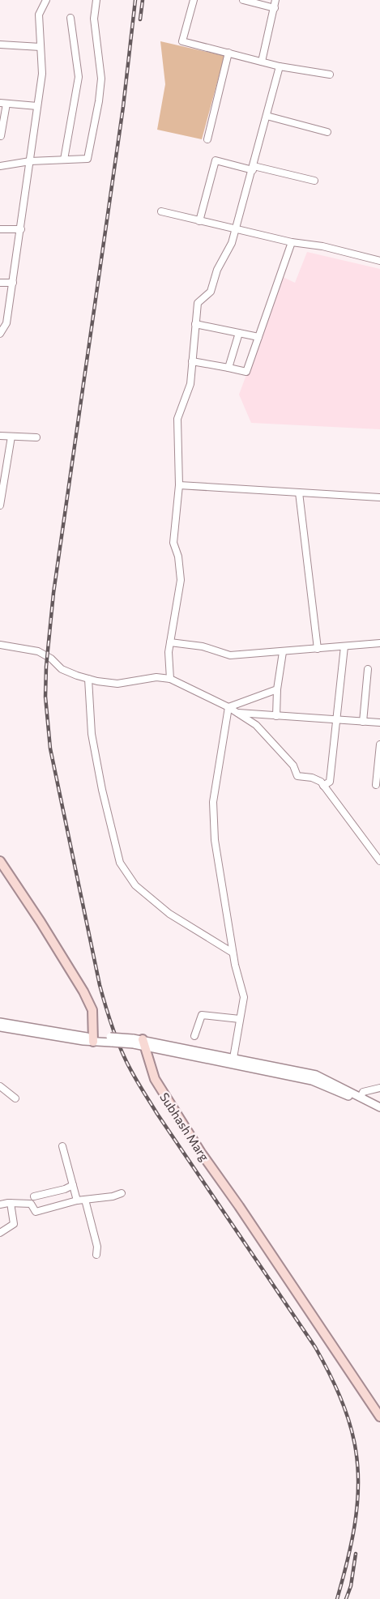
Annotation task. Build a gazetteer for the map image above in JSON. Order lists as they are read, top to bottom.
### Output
{
  "streets": {
    "main road": ["Subhash Marg"]
  }
}
